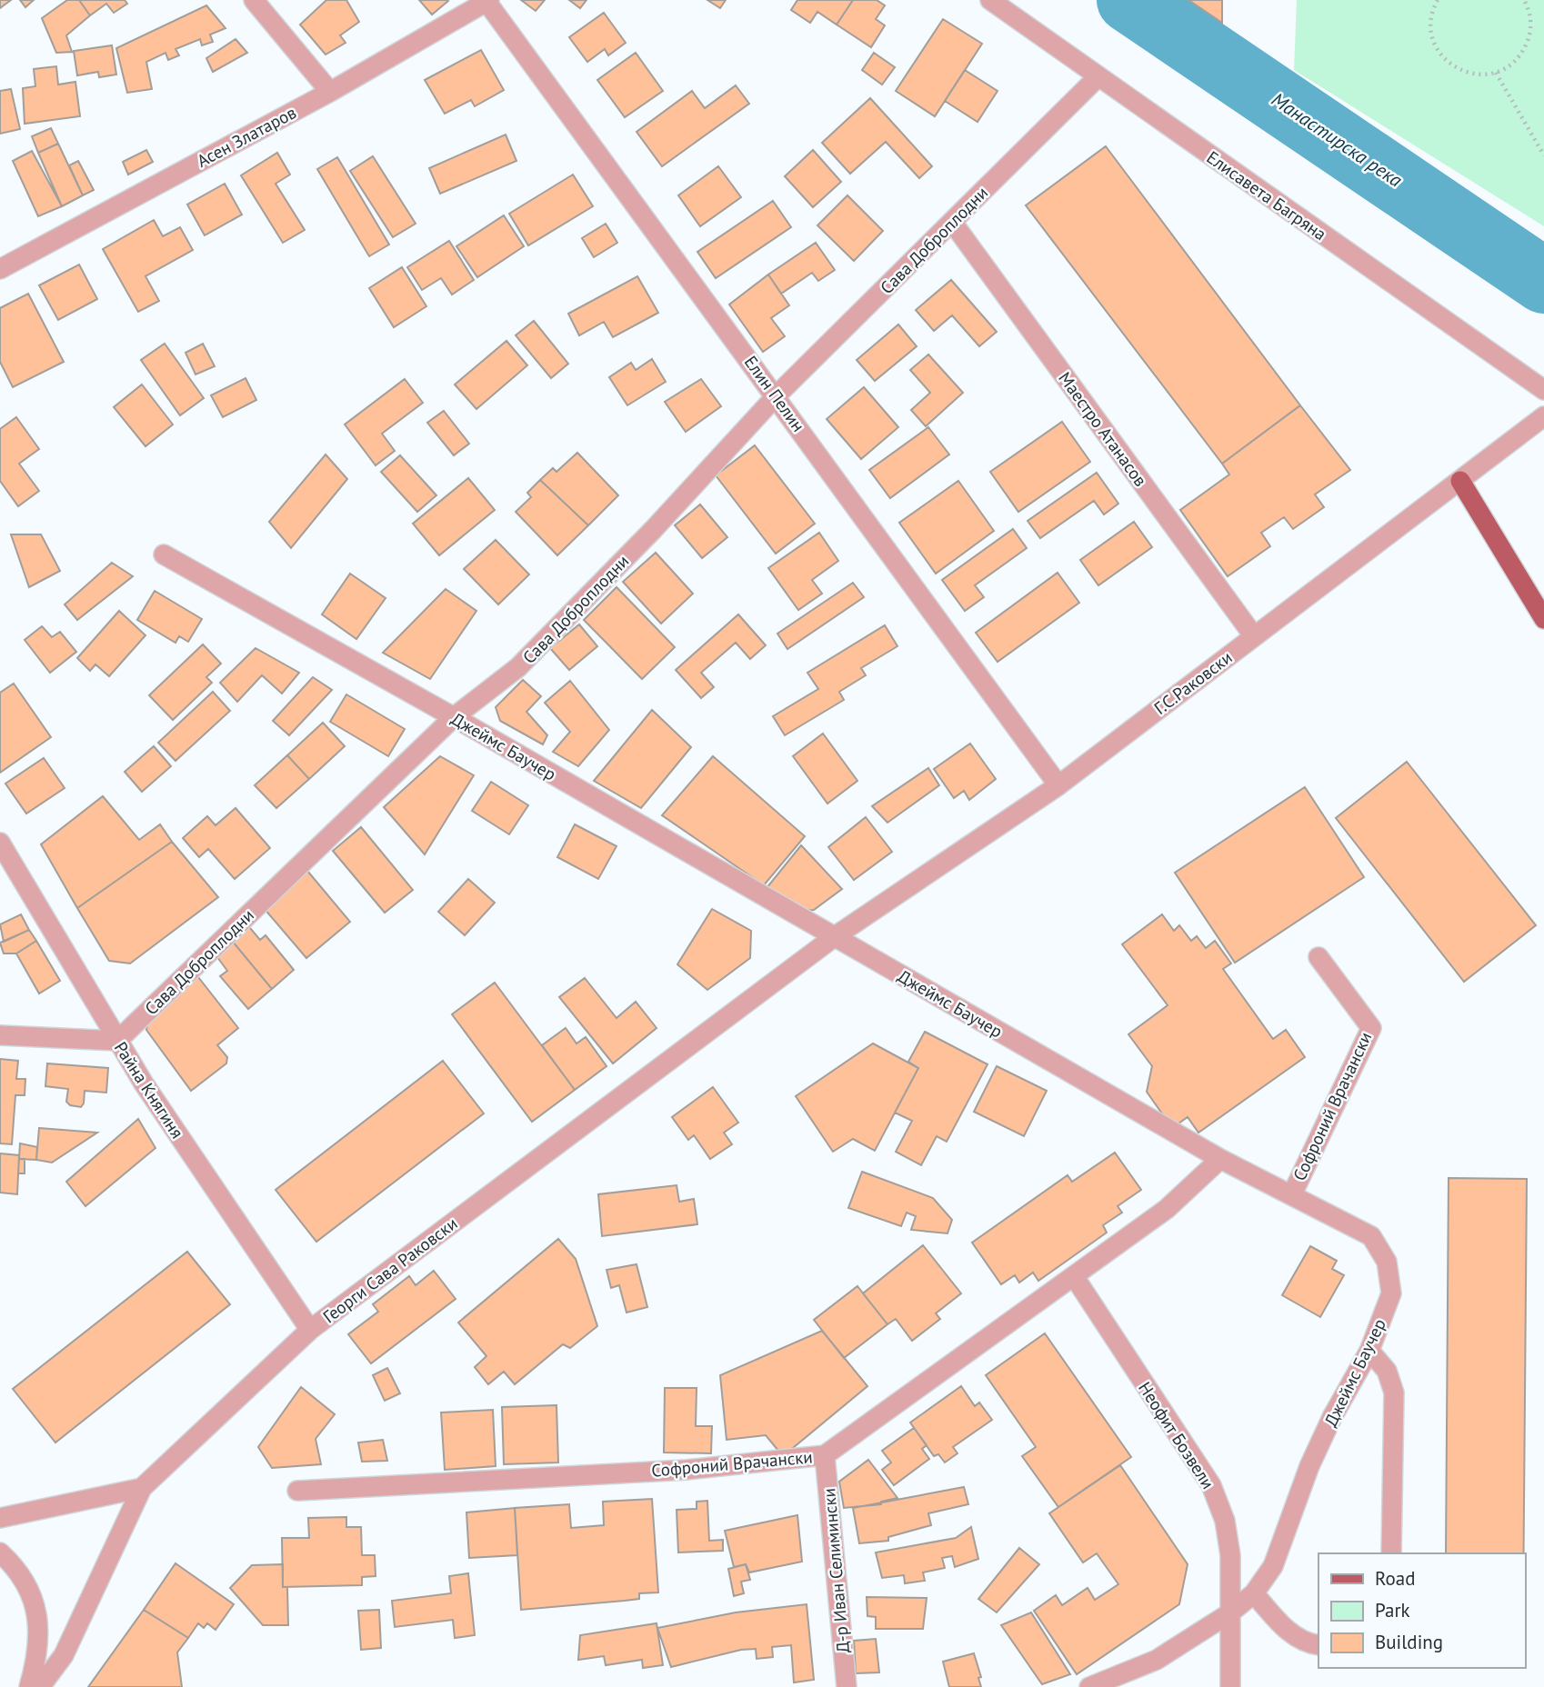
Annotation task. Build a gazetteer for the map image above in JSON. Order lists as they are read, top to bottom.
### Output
{
  "streets": {
    "street": [
      "Асен Златаров",
      "Елисавета Багряна",
      "Сава Доброплодни",
      "Елин Пелин",
      "Маестро Атанасов",
      "Г.С.Раковски",
      "Джеймс Баучер",
      "Райна Княгиня",
      "Софроний Врачански",
      "Георги Сава Раковски",
      "Неофит Бозвели",
      "Д-р Иван Селимински"
    ]
  },
  "crossings": [
    ["Асен Златаров", "Елин Пелин"],
    ["Елисавета Багряна", "Сава Доброплодни"],
    ["Сава Доброплодни", "Елин Пелин"],
    ["Сава Доброплодни", "Маестро Атанасов"],
    ["Сава Доброплодни", "Джеймс Баучер"],
    ["Сава Доброплодни", "Райна Княгиня"],
    ["Елин Пелин", "Г.С.Раковски"],
    ["Маестро Атанасов", "Г.С.Раковски"],
    ["Г.С.Раковски", "Джеймс Баучер"],
    ["Г.С.Раковски", "Георги Сава Раковски"],
    ["Джеймс Баучер", "Софроний Врачански"],
    ["Джеймс Баучер", "Георги Сава Раковски"],
    ["Джеймс Баучер", "Неофит Бозвели"],
    ["Райна Княгиня", "Георги Сава Раковски"],
    ["Софроний Врачански", "Неофит Бозвели"],
    ["Софроний Врачански", "Д-р Иван Селимински"]
  ],
  "water": ["Манастирска река"],
  "legend": ["Road", "Park", "Building"]
}
